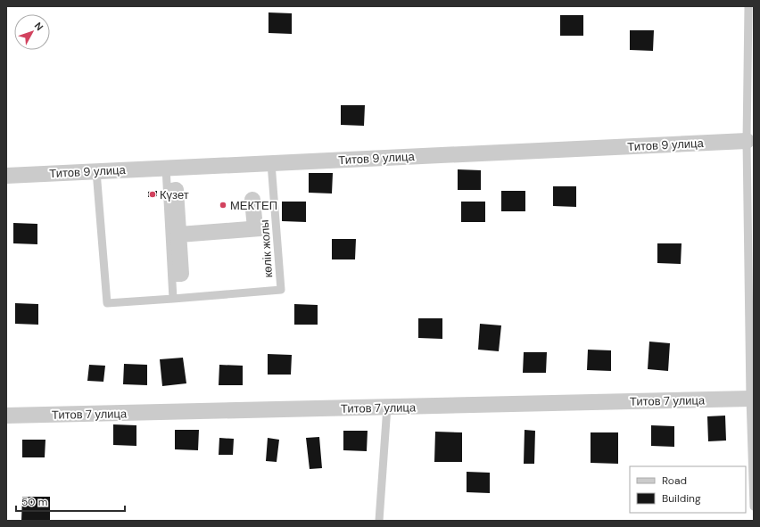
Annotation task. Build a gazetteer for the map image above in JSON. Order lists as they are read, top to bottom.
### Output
{
  "streets": {
    "street": ["Титов 9 улица", "Титов 7 улица"],
    "lane": ["көлік жолы"]
  },
  "crossings": [
    ["Титов 9 улица", "көлік жолы"]
  ],
  "places": ["Күзет", "МЕКТЕП"],
  "legend": ["Road", "Building"],
  "scale_bar": "50 m",
  "north": "top right"
}
